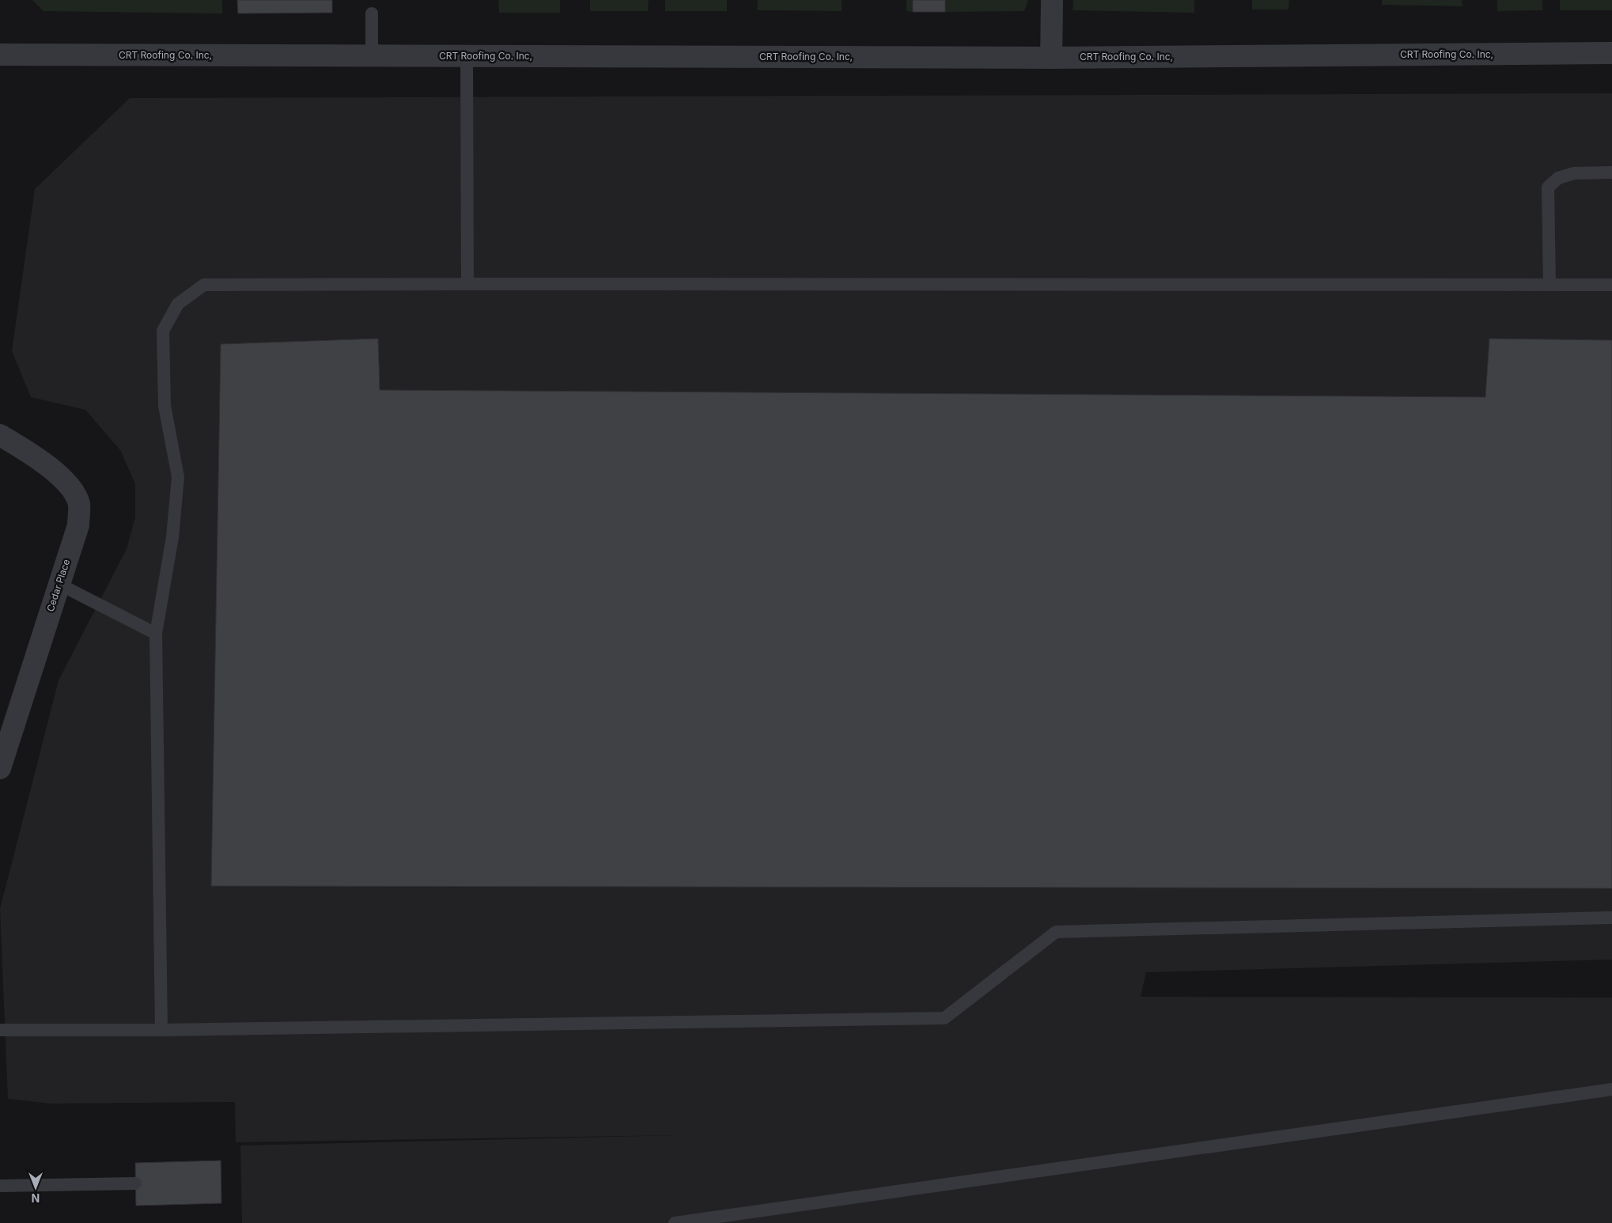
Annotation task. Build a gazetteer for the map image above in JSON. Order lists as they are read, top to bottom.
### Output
{
  "streets": {
    "street": ["CRT Roofing Co. Inc,", "Cedar Place"]
  },
  "north": "bottom"
}
